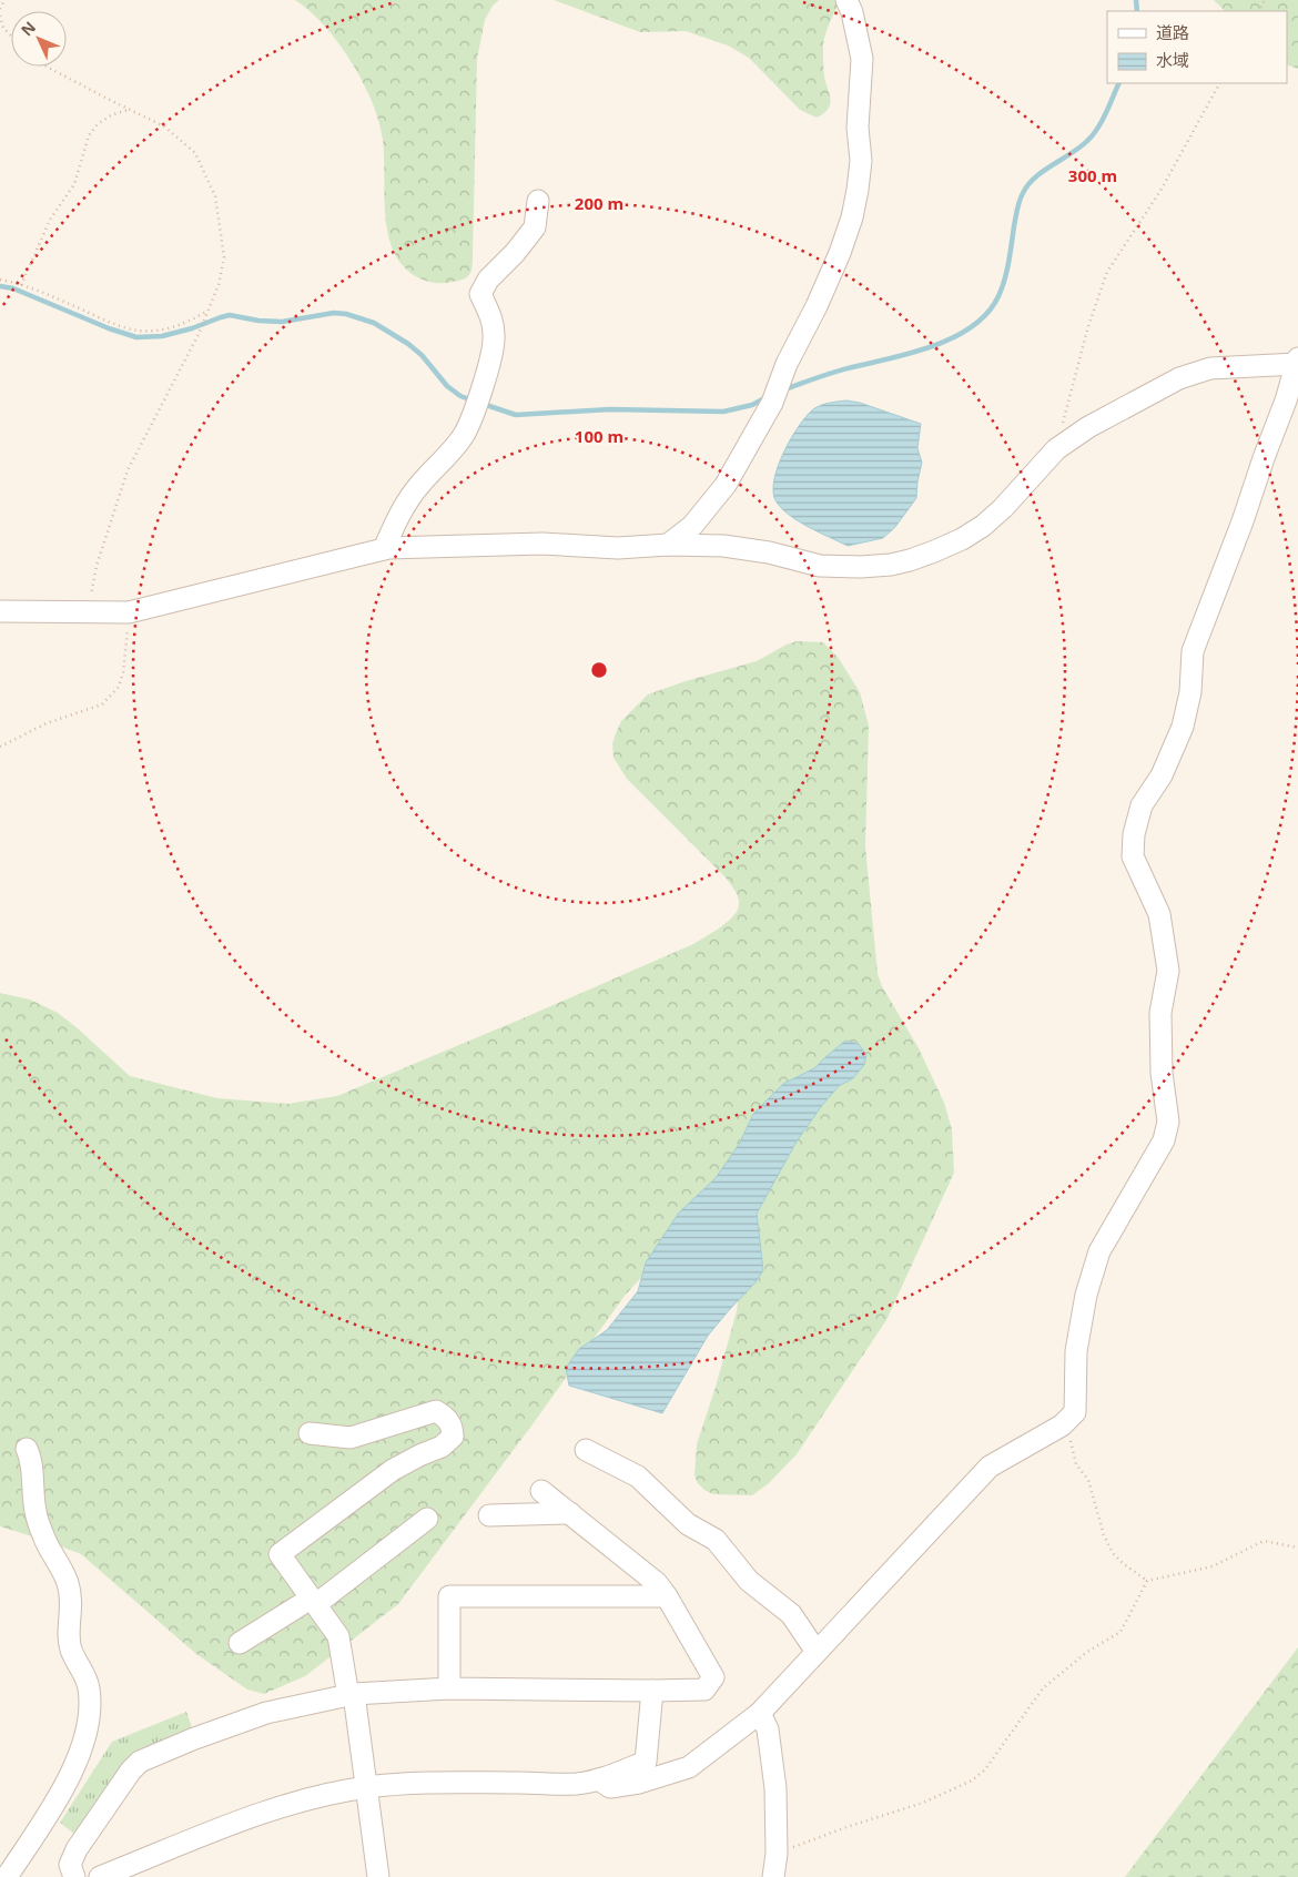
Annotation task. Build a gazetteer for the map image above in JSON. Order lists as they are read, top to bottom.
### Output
{
  "legend": ["道路", "水域"],
  "north": "top left",
  "rings": ["300 m", "200 m", "100 m"]
}
